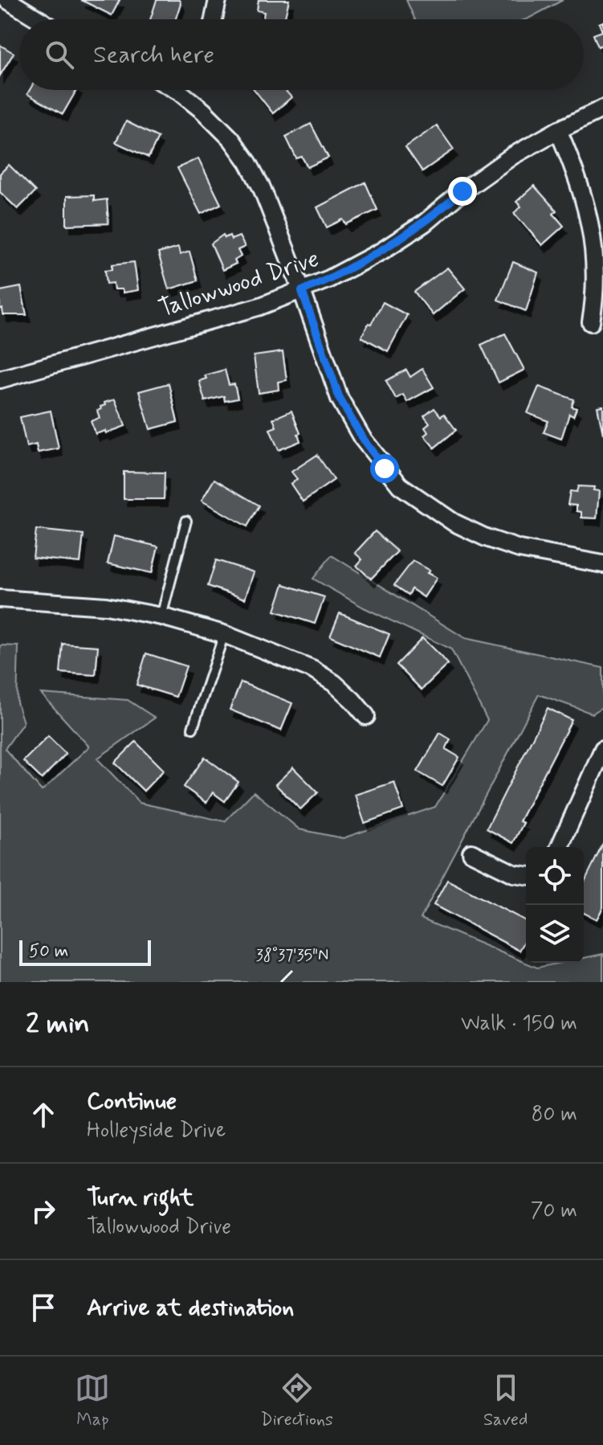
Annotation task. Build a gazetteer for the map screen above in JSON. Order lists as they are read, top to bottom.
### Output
{
  "streets": {
    "street": ["Tallowwood Drive"]
  },
  "scale_bar": "50 m",
  "page": {
    "search": "Search here",
    "scale": "50 m",
    "heading": ["2 min", "Walk · 150 m"],
    "list": [
      ["Continue", "Holleyside Drive", "80 m"],
      ["Turn right", "Tallowwood Drive", "70 m"],
      "Arrive at destination"
    ],
    "nav": ["Map", "Directions", "Saved"]
  },
  "coordinates": ["38°37'35\"N"]
}
